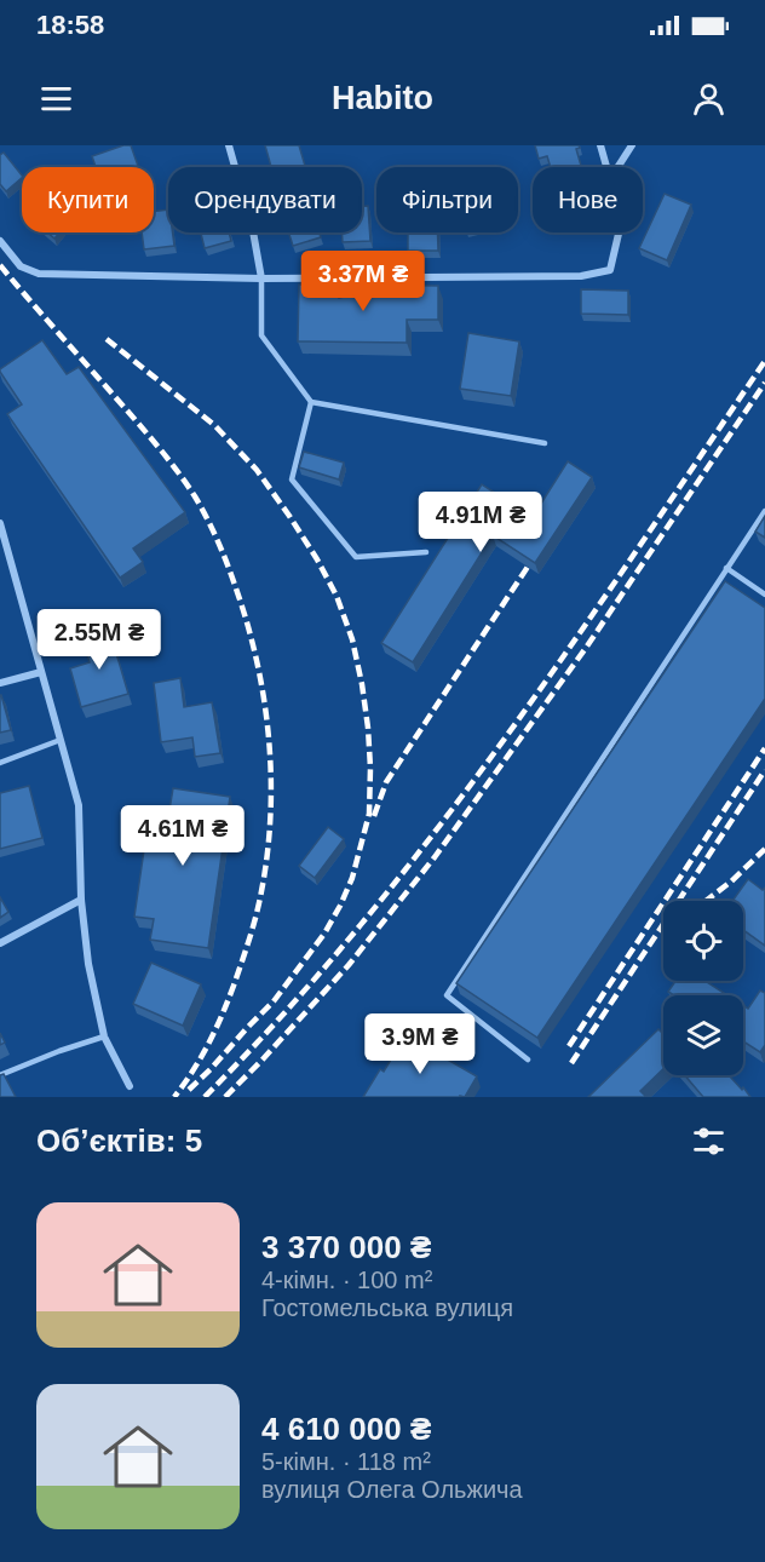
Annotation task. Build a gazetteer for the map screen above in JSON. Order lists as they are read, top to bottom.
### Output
{
  "page": {
    "status": "18:58",
    "header": "Habito",
    "chip": [
      "Купити",
      "Орендувати",
      "Фільтри",
      "Нове"
    ],
    "price": [
      "3.37M ₴",
      "4.91M ₴",
      "2.55M ₴",
      "4.61M ₴",
      "3.9M ₴"
    ],
    "heading": "Об’єктів: 5",
    "list": [
      {
        "name": "3 370 000 ₴",
        "note": "4-кімн. · 100 m² · Гостомельська вулиця"
      },
      {
        "name": "4 610 000 ₴",
        "note": "5-кімн. · 118 m² · вулиця Олега Ольжича"
      }
    ]
  }
}
